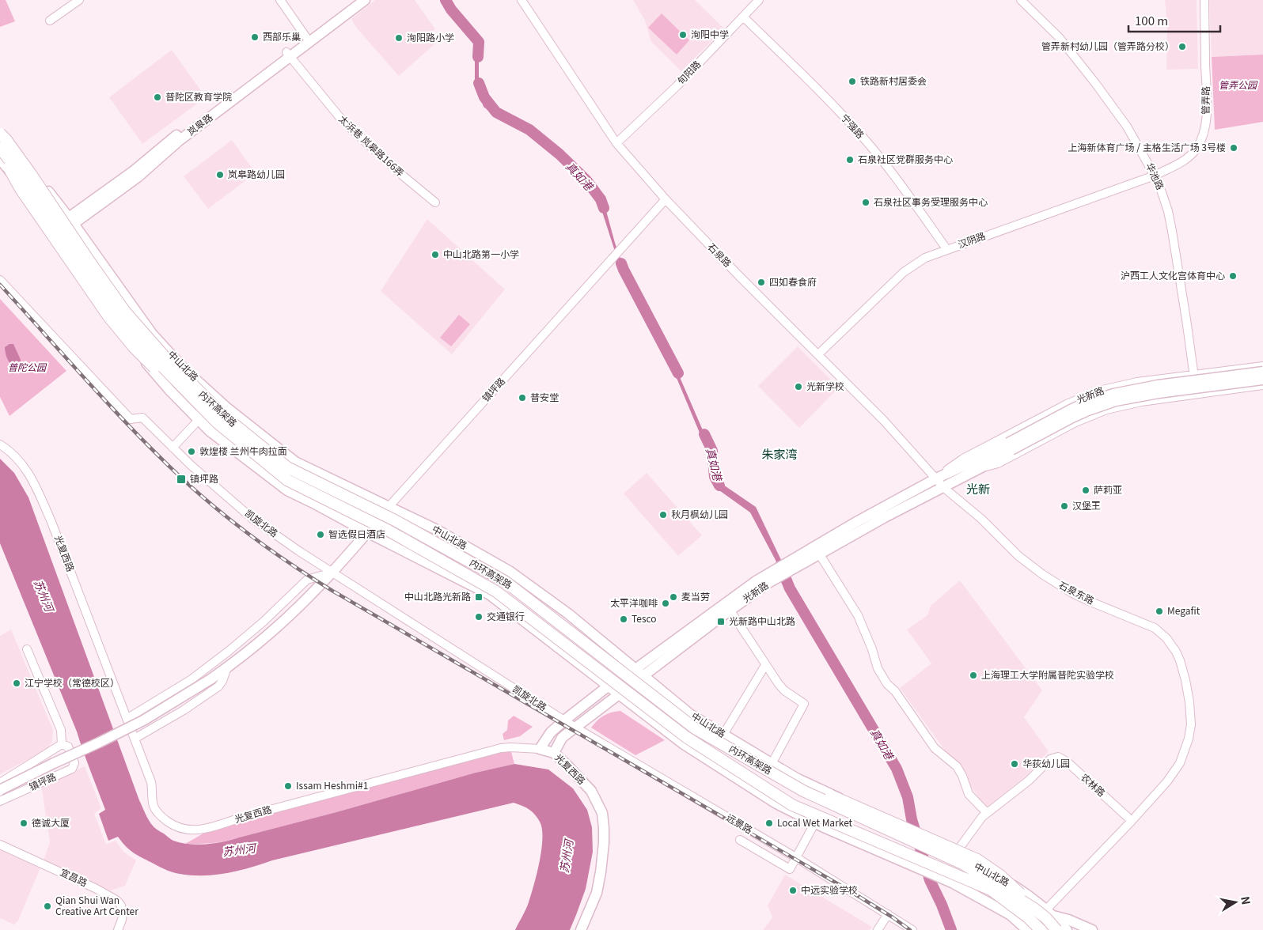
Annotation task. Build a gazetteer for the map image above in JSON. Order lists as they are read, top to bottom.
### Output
{
  "streets": {
    "highway": ["内环高架路"],
    "main road": [
      "岚皋路",
      "中山北路",
      "镇坪路",
      "光新路",
      "光复西路"
    ],
    "street": [
      "旬阳路",
      "管弄路",
      "宁强路",
      "太浜巷 岚皋路166弄",
      "华池路",
      "汉阴路",
      "石泉路",
      "凯旋北路",
      "石泉东路",
      "农林路",
      "远景路",
      "宜昌路"
    ]
  },
  "crossings": [
    ["旬阳路", "宁强路"],
    ["旬阳路", "石泉路"],
    ["管弄路", "华池路"],
    ["管弄路", "汉阴路"],
    ["岚皋路", "太浜巷 岚皋路166弄"],
    ["岚皋路", "中山北路"],
    ["宁强路", "汉阴路"],
    ["华池路", "汉阴路"],
    ["华池路", "光新路"],
    ["汉阴路", "石泉路"],
    ["石泉路", "镇坪路"],
    ["石泉路", "光新路"],
    ["石泉路", "石泉东路"],
    ["中山北路", "镇坪路"],
    ["中山北路", "光新路"],
    ["中山北路", "内环高架路"],
    ["中山北路", "农林路"],
    ["镇坪路", "凯旋北路"],
    ["光新路", "凯旋北路"],
    ["光新路", "光复西路"],
    ["光新路", "石泉东路"],
    ["光新路", "远景路"],
    ["凯旋北路", "远景路"],
    ["石泉东路", "农林路"]
  ],
  "districts": ["朱家湾", "光新"],
  "water": ["真如港", "苏州河"],
  "parks": ["管弄公园", "普陀公园"],
  "places": {
    "other": [
      "洵阳中学",
      "西部乐巢",
      "洵阳路小学",
      "管弄新村幼儿园（管弄路分校）",
      "铁路新村居委会",
      "普陀区教育学院",
      "上海新体育广场 / 主格生活广场 3号楼",
      "石泉社区党群服务中心",
      "岚皋路幼儿园",
      "石泉社区事务受理服务中心",
      "中山北路第一小学",
      "沪西工人文化宫体育中心",
      "四如春食府",
      "光新学校",
      "普安堂",
      "敦煌楼 兰州牛肉拉面",
      "萨莉亚",
      "汉堡王",
      "秋月枫幼儿园",
      "智选假日酒店",
      "麦当劳",
      "太平洋咖啡",
      "Megafit",
      "交通银行",
      "Tesco",
      "上海理工大学附属普陀实验学校",
      "江宁学校（常德校区）",
      "华荻幼儿园",
      "Issam Heshmi#1",
      "德诚大厦",
      "Local Wet Market",
      "中远实验学校",
      "Qian Shui Wan Creative Art Center"
    ],
    "transit": ["镇坪路", "中山北路光新路", "光新路中山北路"]
  },
  "scale_bar": "100 m",
  "north": "right"
}
